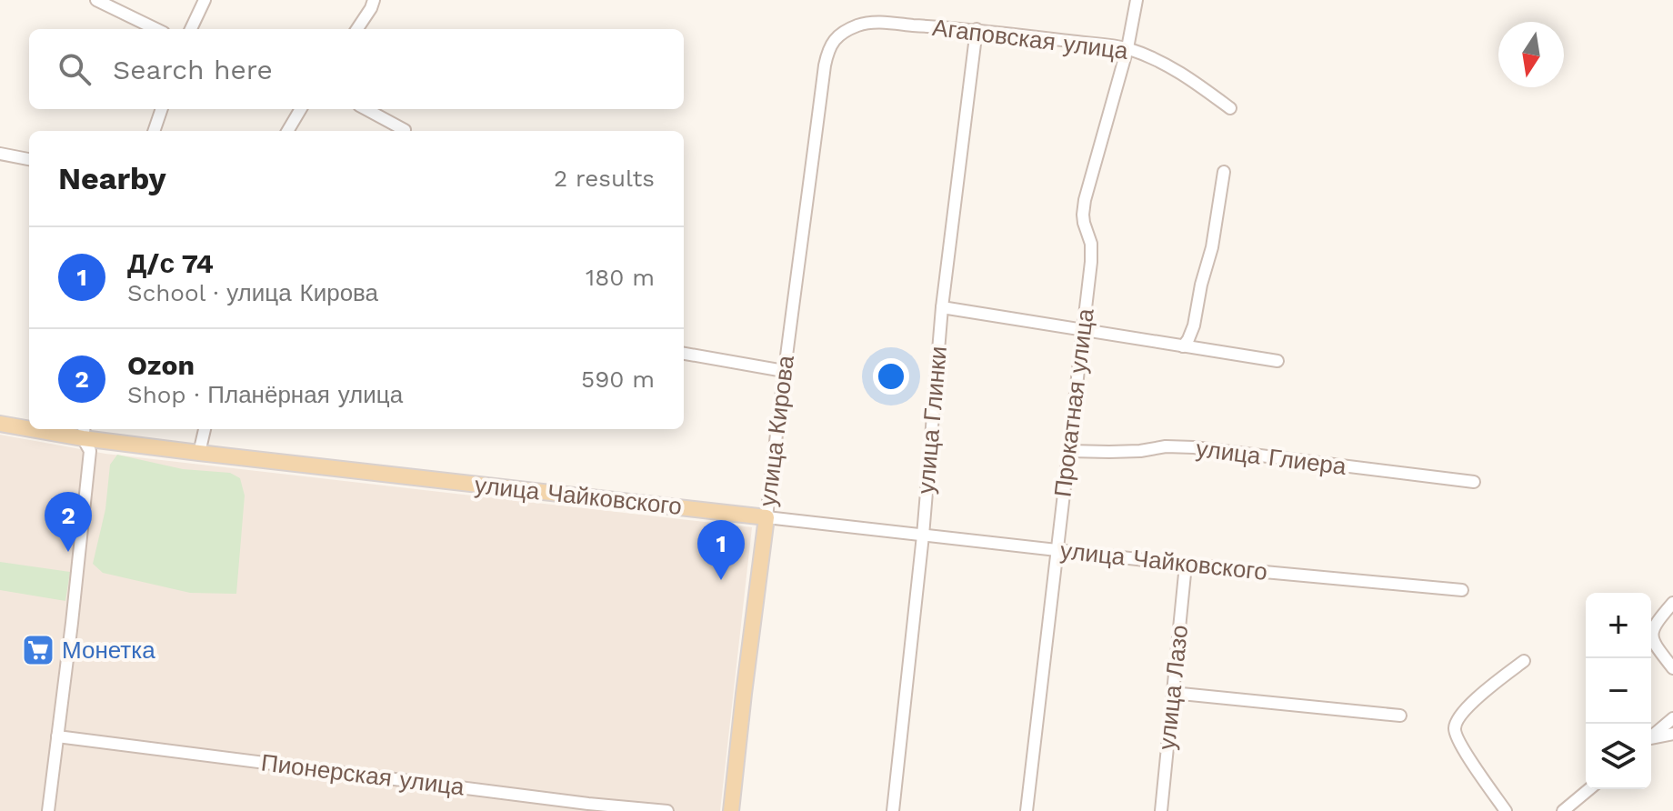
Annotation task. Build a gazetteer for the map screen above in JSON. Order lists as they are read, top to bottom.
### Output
{
  "streets": {
    "main road": ["улица Кирова", "улица Чайковского"],
    "street": [
      "Агаповская улица",
      "Прокатная улица",
      "улица Глинки",
      "улица Глиера",
      "улица Лазо",
      "Пионерская улица"
    ]
  },
  "crossings": [
    ["Агаповская улица", "Прокатная улица"],
    ["Агаповская улица", "улица Глинки"],
    ["Агаповская улица", "улица Кирова"],
    ["Прокатная улица", "улица Глиера"],
    ["Прокатная улица", "улица Чайковского"],
    ["улица Глинки", "улица Чайковского"],
    ["улица Кирова", "улица Чайковского"],
    ["улица Чайковского", "улица Лазо"]
  ],
  "places": {
    "supermarket": ["Монетка"]
  },
  "north": "bottom",
  "page": {
    "search": "Search here",
    "heading": ["Nearby", "2 results"],
    "list": [
      {
        "mark": "1",
        "name": "Д/с 74",
        "note": "School · улица Кирова",
        "value": "180 m"
      },
      {
        "mark": "2",
        "name": "Ozon",
        "note": "Shop · Планёрная улица",
        "value": "590 m"
      }
    ],
    "pins": ["2", "1"],
    "map_buttons": ["+", "−"]
  }
}
